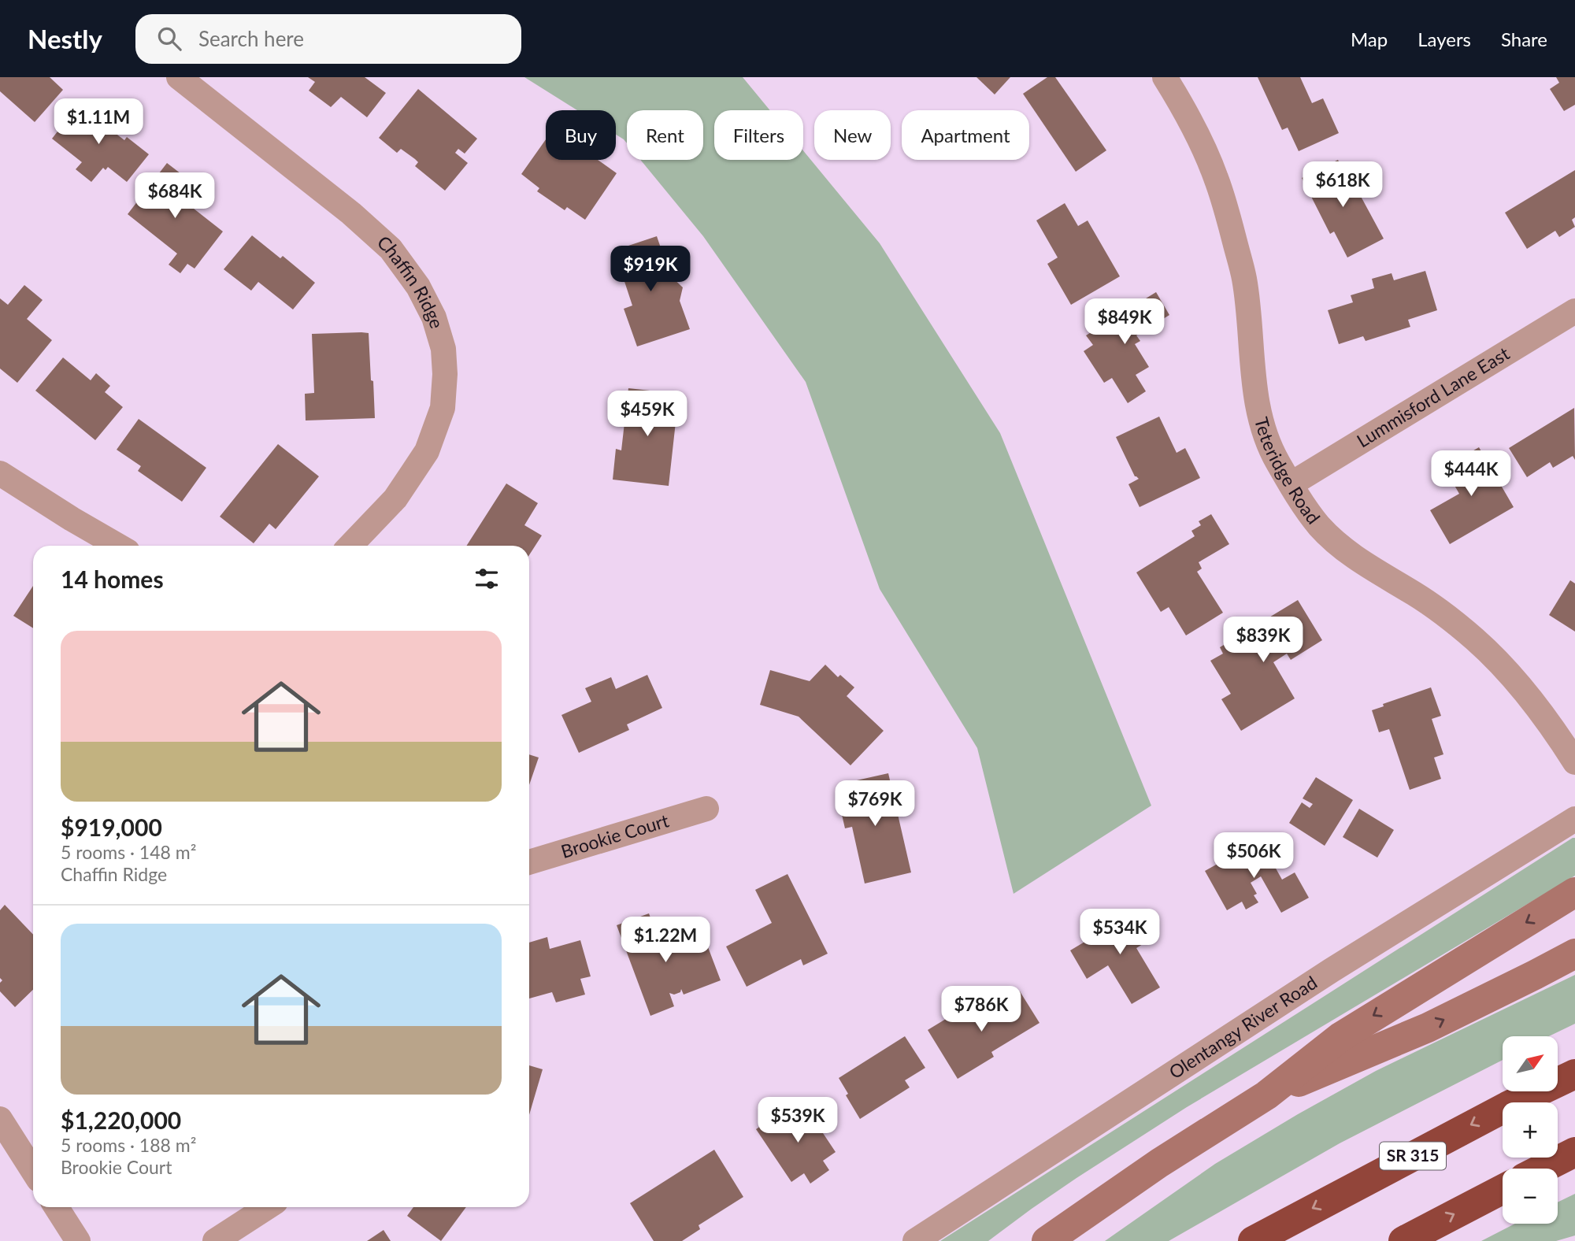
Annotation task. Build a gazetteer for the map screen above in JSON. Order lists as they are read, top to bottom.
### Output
{
  "streets": {
    "highway": ["SR 315"],
    "street": [
      "Chaffin Ridge",
      "Lummisford Lane East",
      "Teteridge Road",
      "Brookie Court",
      "Olentangy River Road"
    ]
  },
  "crossings": [
    ["Lummisford Lane East", "Teteridge Road"]
  ],
  "north": "top right",
  "page": {
    "header": "Nestly",
    "search": "Search here",
    "nav": ["Map", "Layers", "Share"],
    "price": [
      "$1.11M",
      "$618K",
      "$684K",
      "$919K",
      "$849K",
      "$459K",
      "$444K",
      "$839K",
      "$769K",
      "$506K",
      "$534K",
      "$1.22M",
      "$786K",
      "$539K"
    ],
    "chip": [
      "Buy",
      "Rent",
      "Filters",
      "New",
      "Apartment"
    ],
    "heading": "14 homes",
    "list": [
      {
        "name": "$919,000",
        "note": "5 rooms · 148 m² · Chaffin Ridge"
      },
      {
        "name": "$1,220,000",
        "note": "5 rooms · 188 m² · Brookie Court"
      }
    ],
    "map_buttons": ["+", "−"]
  }
}
